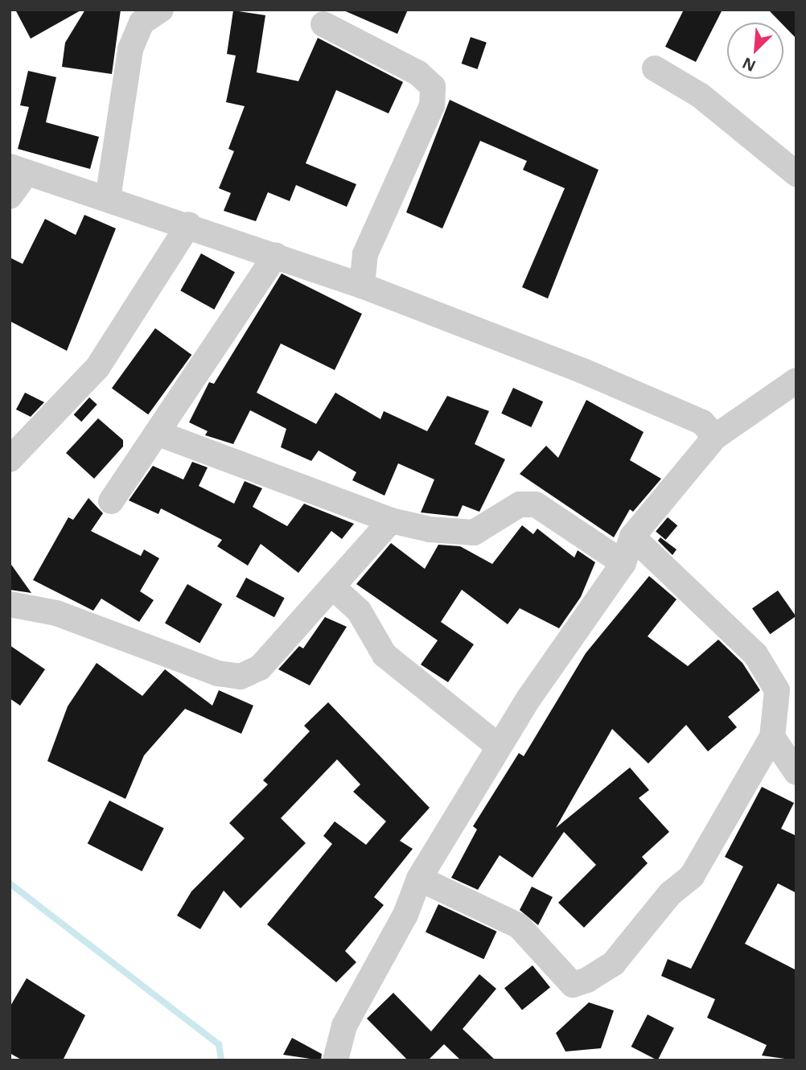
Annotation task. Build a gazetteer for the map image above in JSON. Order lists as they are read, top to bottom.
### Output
{
  "north": "bottom left"
}
